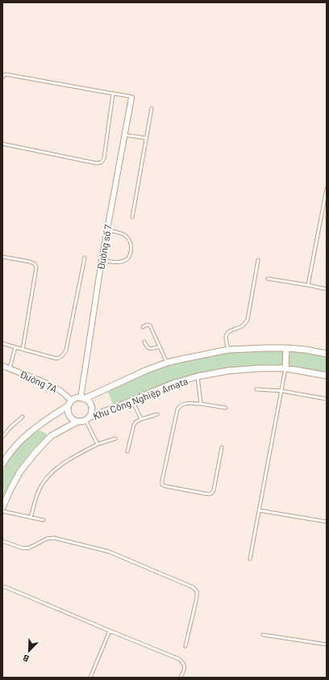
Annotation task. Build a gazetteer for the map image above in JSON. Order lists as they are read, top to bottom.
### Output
{
  "streets": {
    "street": ["Đường số 7", "Đường 7A", "Khu Công Nghiệp Amata"]
  },
  "crossings": [
    ["Đường số 7", "Đường 7A"],
    ["Đường số 7", "Khu Công Nghiệp Amata"],
    ["Đường 7A", "Khu Công Nghiệp Amata"]
  ],
  "north": "bottom left"
}
